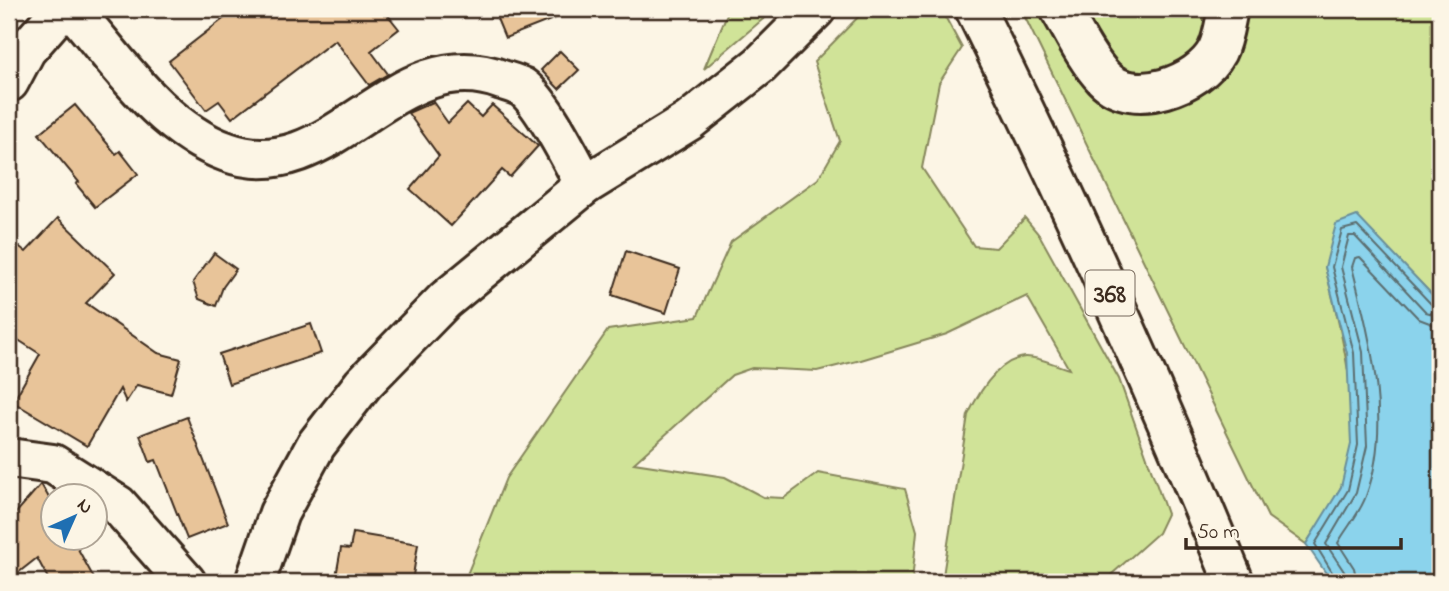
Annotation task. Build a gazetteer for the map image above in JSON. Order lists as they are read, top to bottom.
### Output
{
  "streets": {
    "main road": ["368"]
  },
  "scale_bar": "50 m",
  "north": "top right"
}
